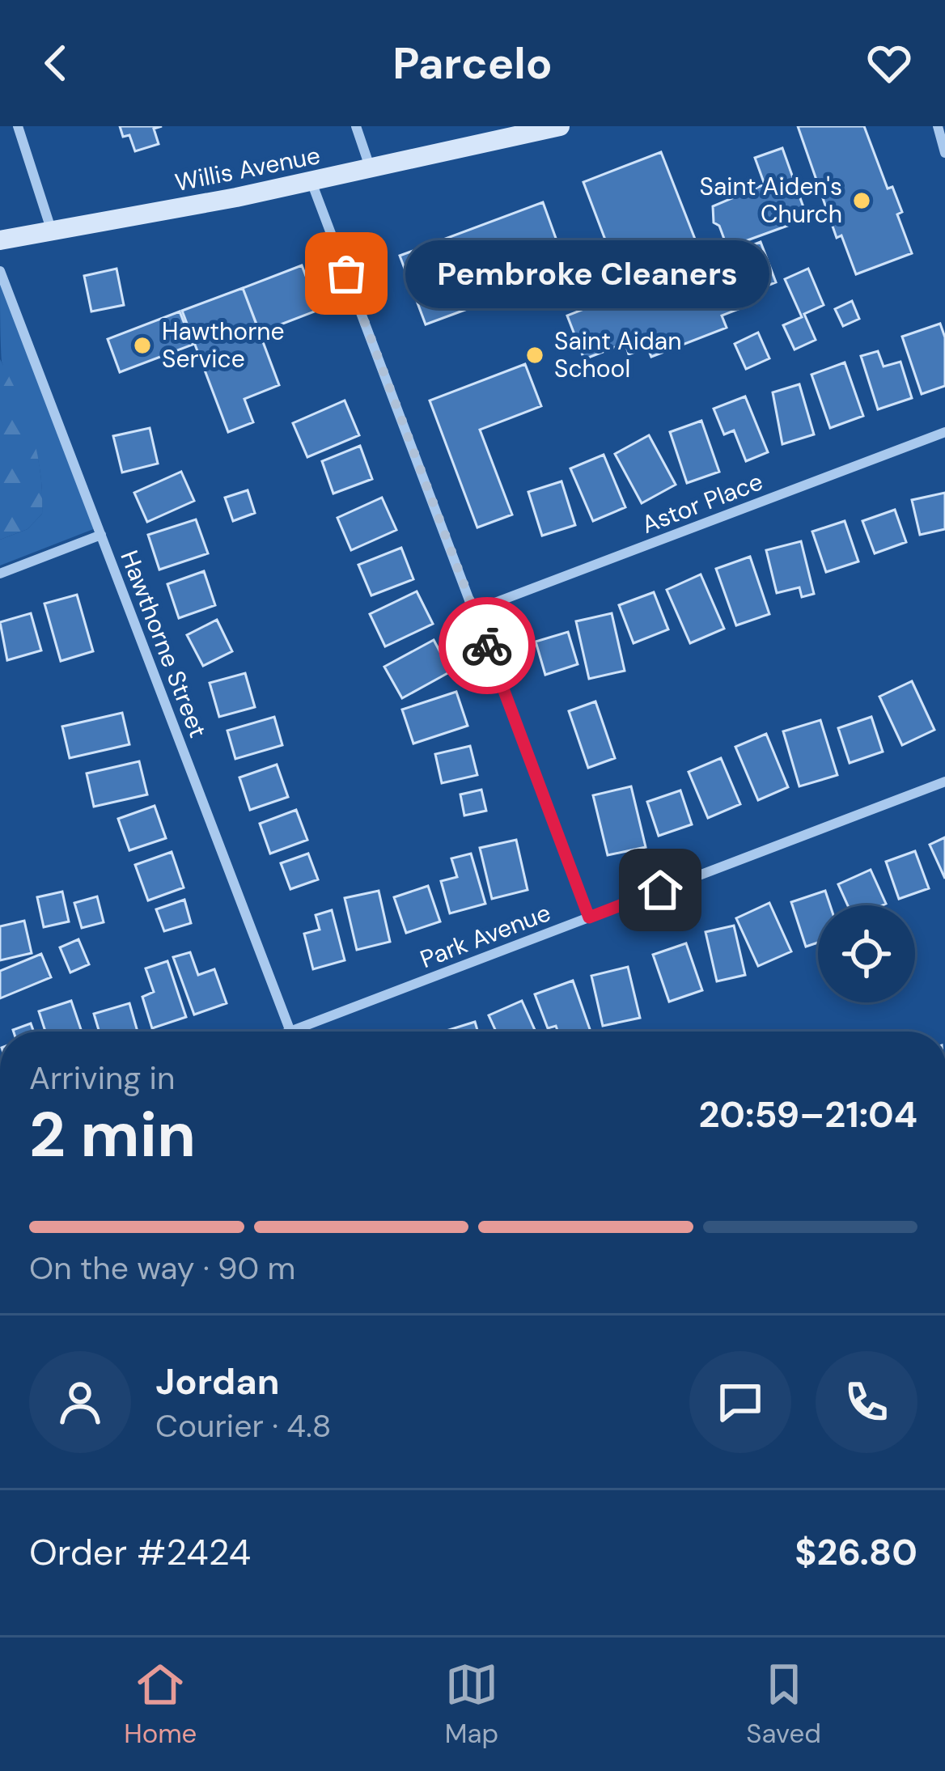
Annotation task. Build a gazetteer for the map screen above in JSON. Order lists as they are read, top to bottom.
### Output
{
  "streets": {
    "main road": ["Willis Avenue"],
    "street": ["Astor Place", "Hawthorne Street", "Park Avenue"]
  },
  "crossings": [
    ["Hawthorne Street", "Park Avenue"]
  ],
  "places": [
    "Saint Aiden's Church",
    "Pembroke Cleaners",
    "Hawthorne Service",
    "Saint Aidan School"
  ],
  "page": {
    "header": "Parcelo",
    "bubble": "Pembroke Cleaners",
    "heading": ["2 min", "Arriving in", "20:59–21:04"],
    "panel": [
      "Jordan",
      "Courier · 4.8",
      "Order #2424",
      "$26.80"
    ],
    "bar": "On the way · 90 m",
    "tabs": ["Home", "Map", "Saved"]
  }
}
